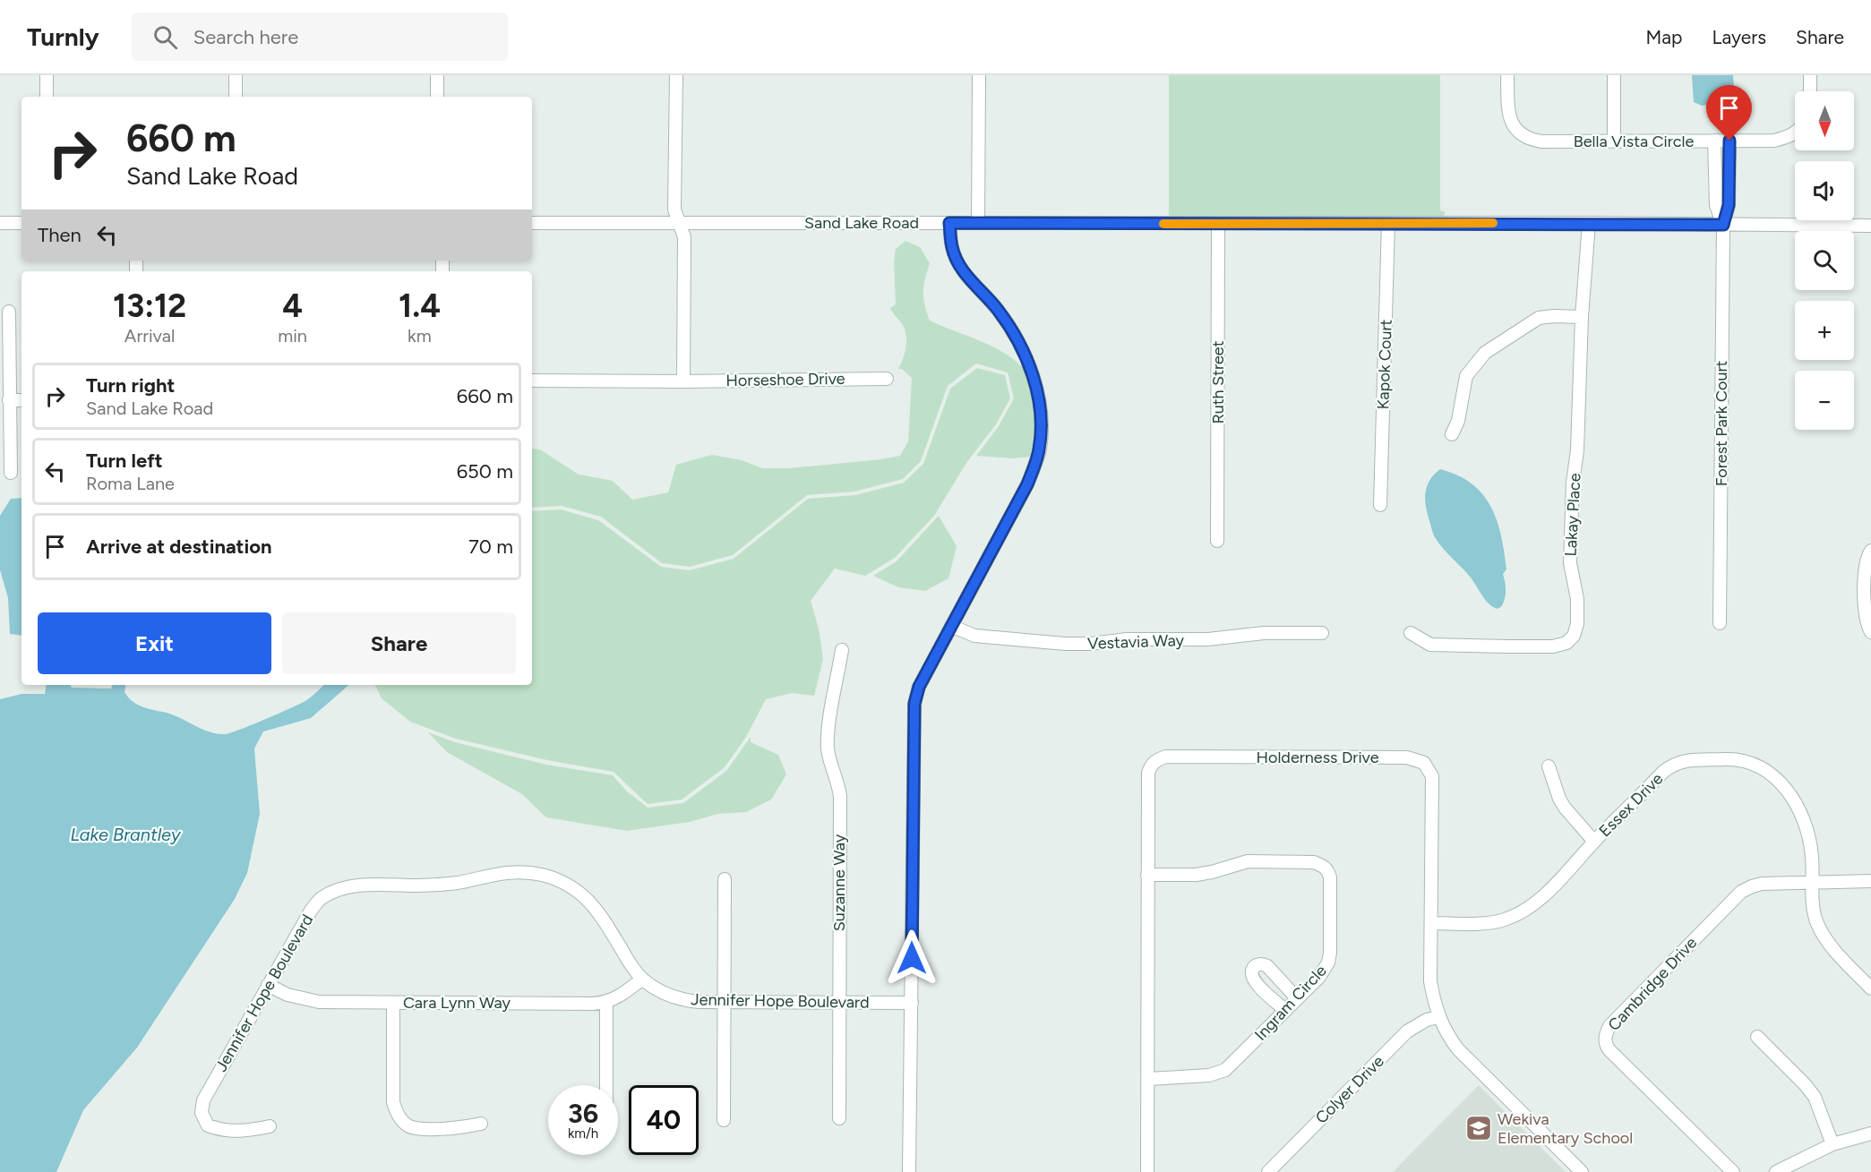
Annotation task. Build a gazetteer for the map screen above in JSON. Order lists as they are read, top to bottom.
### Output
{
  "streets": {
    "street": [
      "Bella Vista Circle",
      "Sand Lake Road",
      "Kapok Court",
      "Horseshoe Drive",
      "Ruth Street",
      "Forest Park Court",
      "Lakay Place",
      "Vestavia Way",
      "Holderness Drive",
      "Essex Drive",
      "Suzanne Way",
      "Cambridge Drive",
      "Jennifer Hope Boulevard",
      "Cara Lynn Way",
      "Ingram Circle",
      "Colyer Drive"
    ]
  },
  "crossings": [
    ["Sand Lake Road", "Kapok Court"],
    ["Sand Lake Road", "Ruth Street"],
    ["Sand Lake Road", "Forest Park Court"],
    ["Sand Lake Road", "Lakay Place"],
    ["Holderness Drive", "Essex Drive"],
    ["Holderness Drive", "Ingram Circle"],
    ["Holderness Drive", "Colyer Drive"],
    ["Essex Drive", "Cambridge Drive"],
    ["Suzanne Way", "Jennifer Hope Boulevard"],
    ["Jennifer Hope Boulevard", "Cara Lynn Way"]
  ],
  "water": ["Lake Brantley"],
  "places": {
    "school or university": ["Wekiva Elementary School"]
  },
  "north": "bottom",
  "page": {
    "header": "Turnly",
    "search": "Search here",
    "nav": ["Map", "Layers", "Share"],
    "map_buttons": ["+", "−"],
    "turn": ["660 m", "Sand Lake Road"],
    "then": "Then",
    "eta": [
      "13:12",
      "Arrival",
      "4",
      "min",
      "1.4",
      "km"
    ],
    "list": [
      {
        "name": "Turn right",
        "note": "Sand Lake Road",
        "value": "660 m"
      },
      {
        "name": "Turn left",
        "note": "Roma Lane",
        "value": "650 m"
      },
      {
        "name": "Arrive at destination",
        "value": "70 m"
      }
    ],
    "buttons": ["Exit", "Share"],
    "speed": "36 km/h",
    "limit": "40"
  }
}
